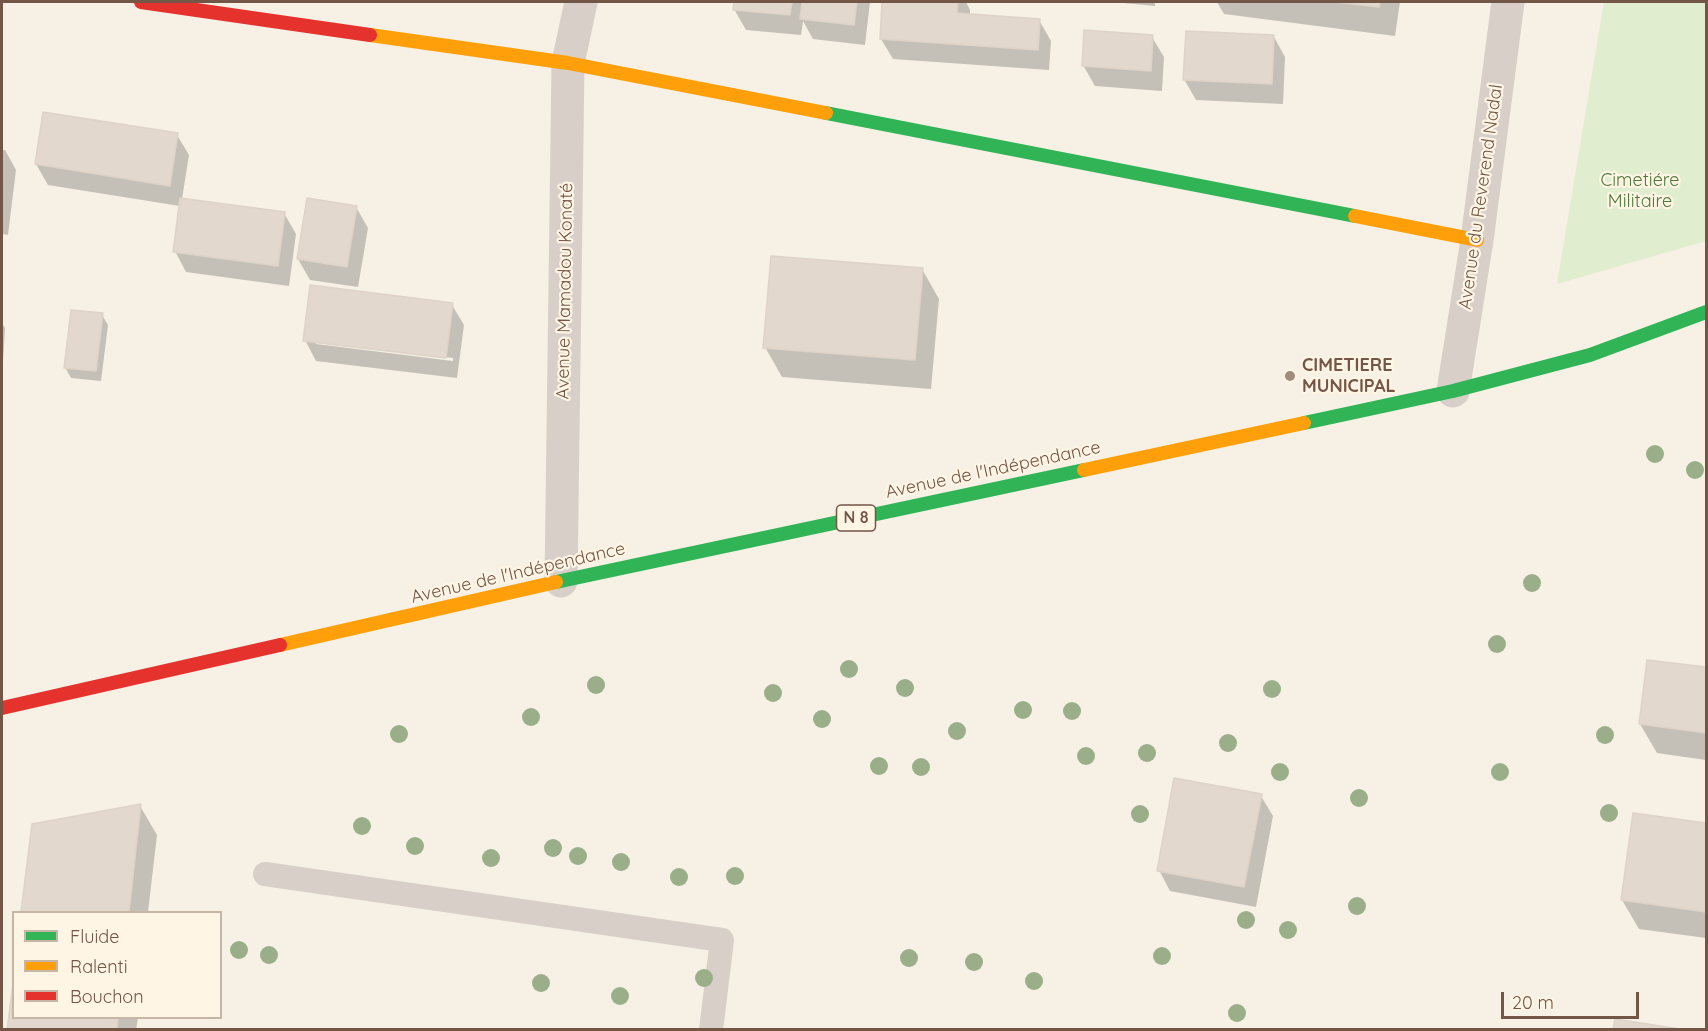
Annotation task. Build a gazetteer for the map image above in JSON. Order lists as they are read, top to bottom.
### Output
{
  "streets": {
    "main road": ["Avenue de l'Indépendance", "N 8"],
    "street": ["Avenue du Reverend Nadal", "Avenue Mamadou Konaté"]
  },
  "crossings": [
    ["Avenue du Reverend Nadal", "Avenue de l'Indépendance"],
    ["Avenue Mamadou Konaté", "Avenue de l'Indépendance"]
  ],
  "parks": ["Cimetiére Militaire"],
  "places": ["CIMETIERE MUNICIPAL"],
  "legend": ["Fluide", "Ralenti", "Bouchon"],
  "scale_bar": "20 m"
}
